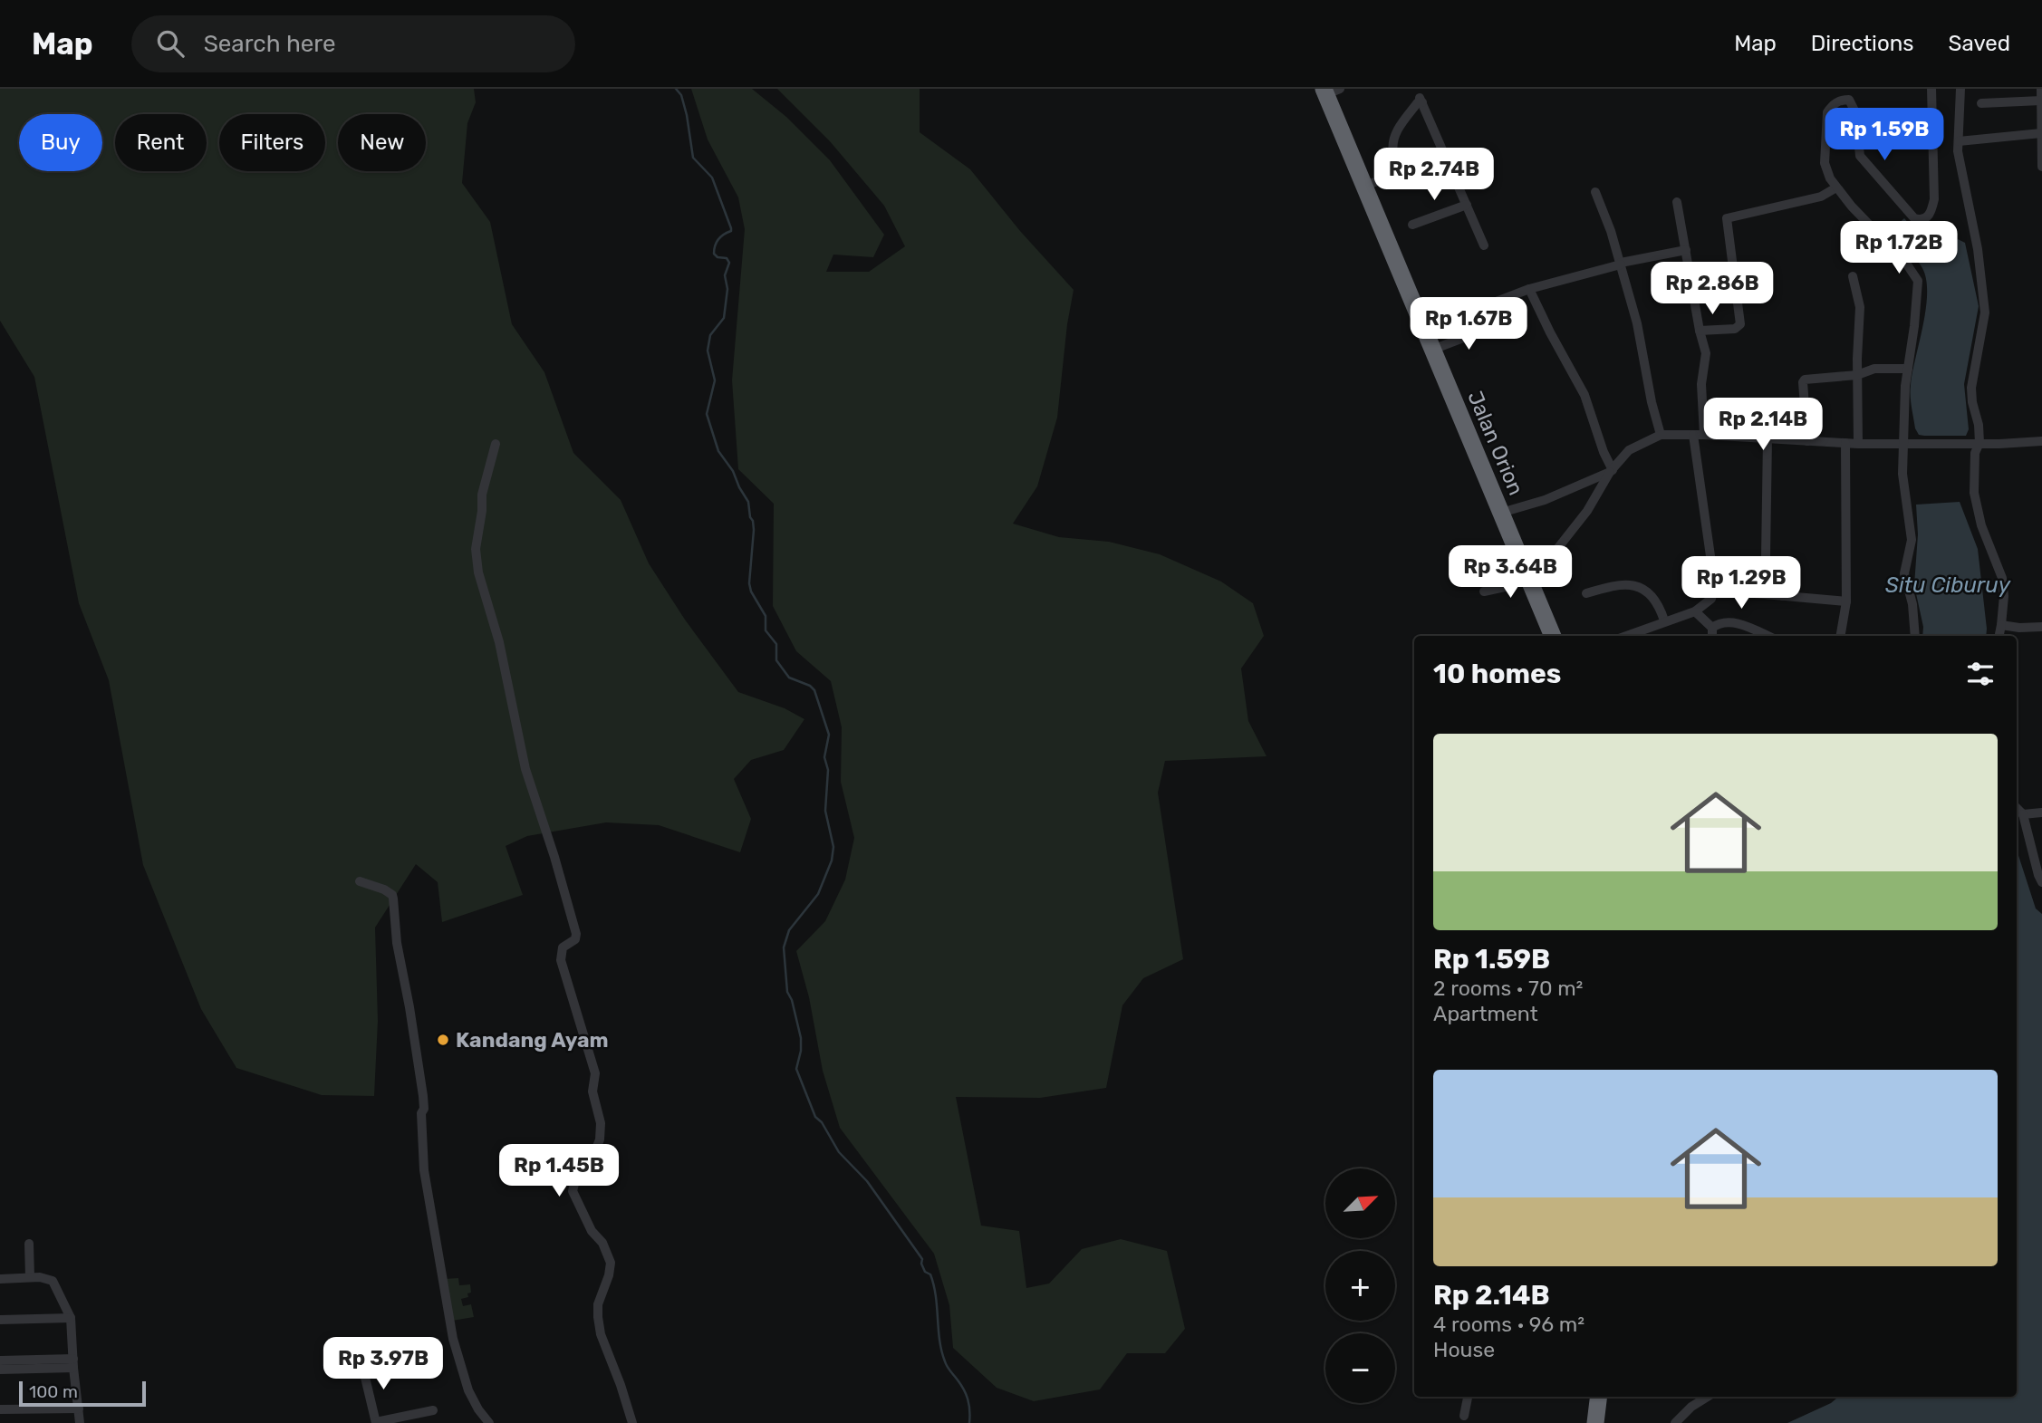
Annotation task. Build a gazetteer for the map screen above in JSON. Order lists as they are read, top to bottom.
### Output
{
  "streets": {
    "highway": ["Jalan Orion"]
  },
  "water": ["Situ Ciburuy"],
  "places": ["Kandang Ayam"],
  "scale_bar": "100 m",
  "north": "top right",
  "page": {
    "header": "Map",
    "search": "Search here",
    "nav": ["Map", "Directions", "Saved"],
    "price": [
      "Rp 1.59B",
      "Rp 2.74B",
      "Rp 1.72B",
      "Rp 2.86B",
      "Rp 1.67B",
      "Rp 2.14B",
      "Rp 3.64B",
      "Rp 1.29B",
      "Rp 1.45B",
      "Rp 3.97B"
    ],
    "chip": [
      "Buy",
      "Rent",
      "Filters",
      "New"
    ],
    "heading": "10 homes",
    "list": [
      {
        "name": "Rp 1.59B",
        "note": "2 rooms · 70 m² · Apartment"
      },
      {
        "name": "Rp 2.14B",
        "note": "4 rooms · 96 m² · House"
      }
    ],
    "map_buttons": ["+", "−"],
    "scale": "100 m"
  }
}
